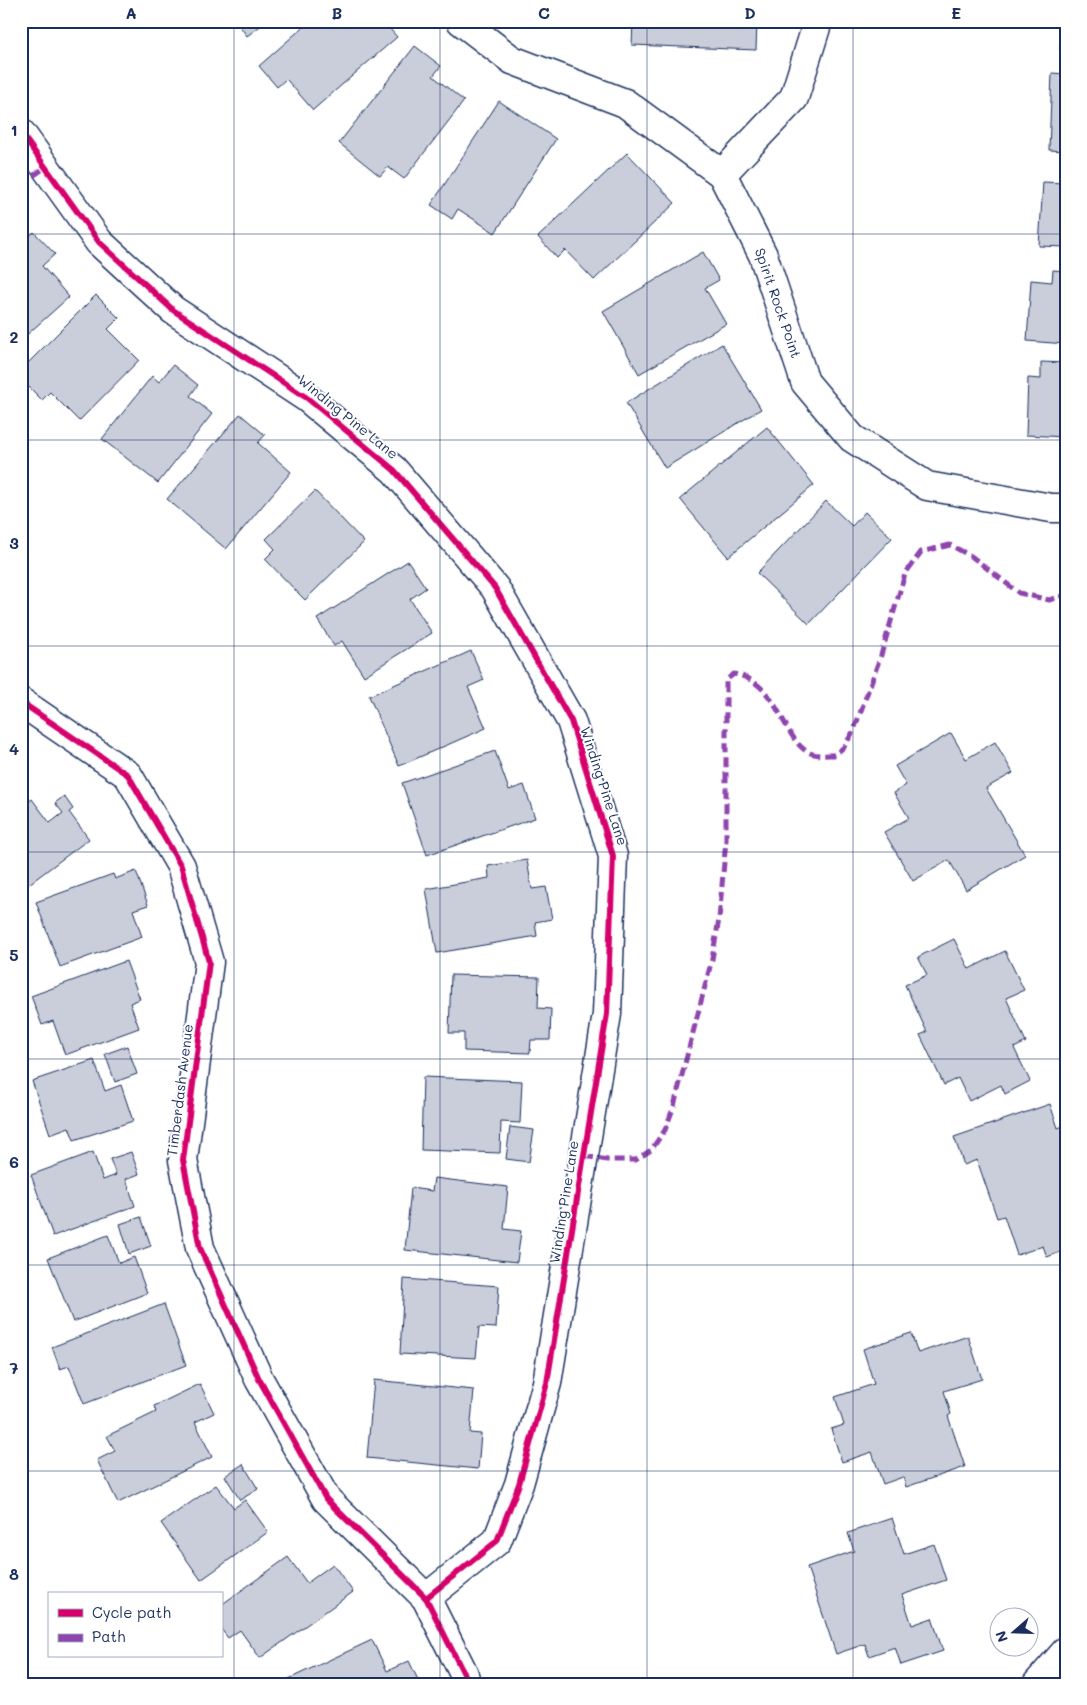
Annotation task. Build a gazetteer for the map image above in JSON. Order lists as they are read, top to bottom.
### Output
{
  "streets": {
    "street": ["Spirit Rock Point", "Winding Pine Lane", "Timberdash Avenue"]
  },
  "crossings": [
    ["Winding Pine Lane", "Timberdash Avenue"]
  ],
  "legend": ["Cycle path", "Path"],
  "north": "left",
  "grid": {
    "columns": [
      "A",
      "B",
      "C",
      "D",
      "E"
    ],
    "rows": [
      "1",
      "2",
      "3",
      "4",
      "5",
      "6",
      "7",
      "8"
    ]
  }
}
